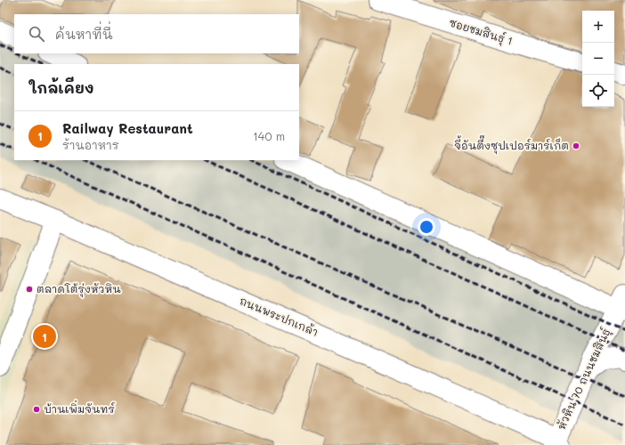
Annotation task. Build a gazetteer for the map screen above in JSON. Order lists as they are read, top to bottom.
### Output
{
  "streets": {
    "street": ["ซอยชมสินธุ์ 1", "ถนนพระปกเกล้า", "หัวหิน 70 ถนนชมสินธุ์"]
  },
  "crossings": [
    ["ถนนพระปกเกล้า", "หัวหิน 70 ถนนชมสินธุ์"]
  ],
  "places": ["จี้อันตึ๊งซุปเปอร์มาร์เก็ต", "ตลาดโต้รุ่งหัวหิน", "บ้านเพิ่มจันทร์"],
  "page": {
    "map_buttons": ["+", "−"],
    "search": "ค้นหาที่นี่",
    "heading": "ใกล้เคียง",
    "list": [
      {
        "mark": "1",
        "name": "Railway Restaurant",
        "note": "ร้านอาหาร",
        "value": "140 m"
      }
    ],
    "pins": "1"
  }
}
